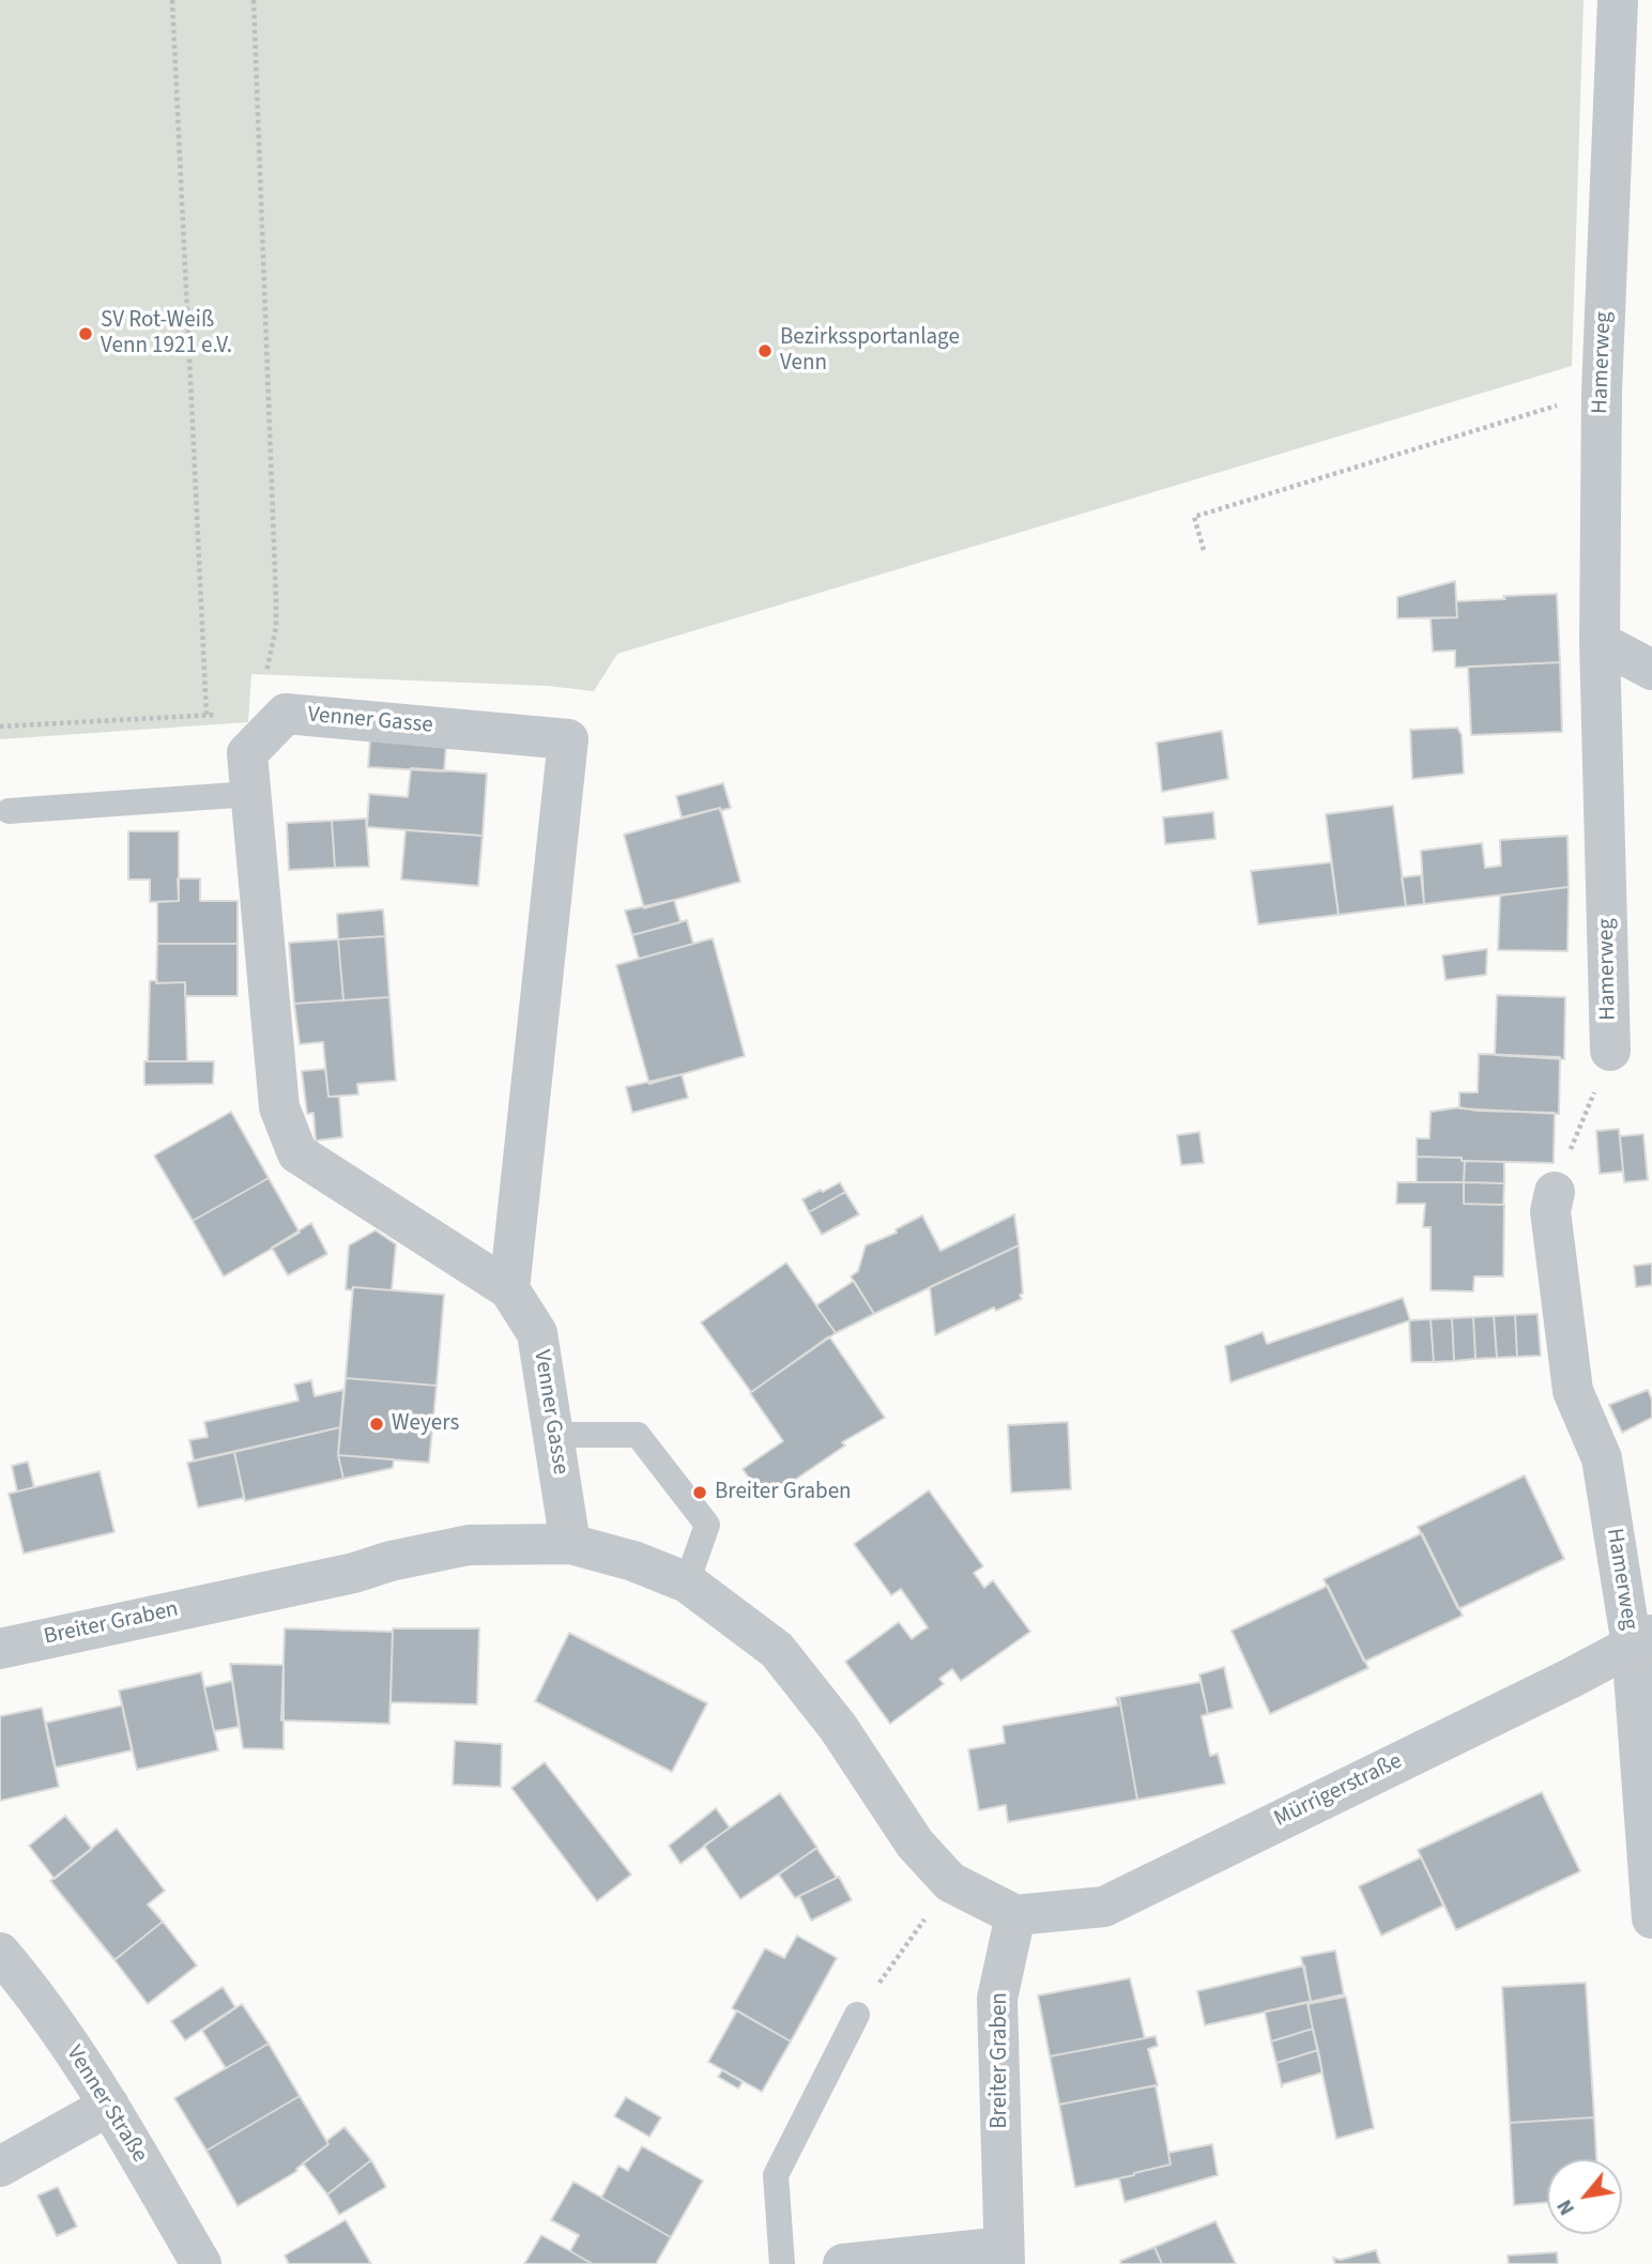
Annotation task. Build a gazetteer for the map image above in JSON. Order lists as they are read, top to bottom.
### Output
{
  "streets": {
    "street": [
      "Hamerweg",
      "Venner Gasse",
      "Breiter Graben",
      "Mürrigerstraße",
      "Venner Straße"
    ]
  },
  "crossings": [
    ["Hamerweg", "Mürrigerstraße"],
    ["Venner Gasse", "Breiter Graben"],
    ["Breiter Graben", "Mürrigerstraße"]
  ],
  "places": [
    "SV Rot-Weiß Venn 1921 e.V.",
    "Bezirkssportanlage Venn",
    "Weyers",
    "Breiter Graben"
  ],
  "north": "bottom left"
}
